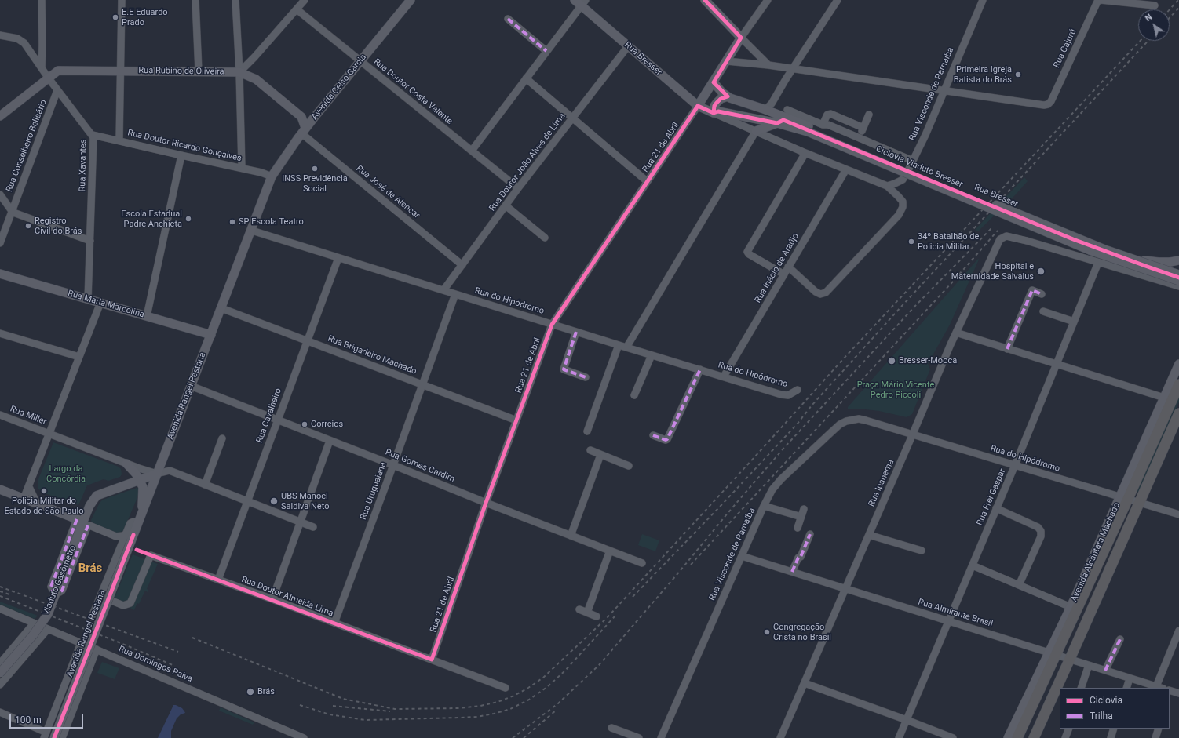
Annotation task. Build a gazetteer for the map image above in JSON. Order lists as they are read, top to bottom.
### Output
{
  "streets": {
    "highway": ["Avenida Alcântara Machado"],
    "main road": [
      "Rua Bresser",
      "Rua Rubino de Oliveira",
      "Avenida Celso Garcia",
      "Rua 21 de Abril",
      "Rua Maria Marcolina",
      "Avenida Rangel Pestana",
      "Viaduto Gasômetro"
    ],
    "street": [
      "Rua Cajurú",
      "Rua Doutor Costa Valente",
      "Rua Visconde de Parnaíba",
      "Rua Conselheiro Belisário",
      "Rua Doutor Ricardo Gonçalves",
      "Rua Doutor João Alves de Lima",
      "Rua Xavantes",
      "Rua José de Alencar",
      "Rua Inácio de Araújo",
      "Rua do Hipódromo",
      "Rua Brigadeiro Machado",
      "Rua Miller",
      "Rua Cavalheiro",
      "Rua Gomes Cardim",
      "Rua Ipanema",
      "Rua Uruguaiana",
      "Rua Frei Gaspar",
      "Rua Doutor Almeida Lima",
      "Rua Almirante Brasil",
      "Rua Domingos Paiva"
    ],
    "cycle path": ["Ciclovia Viaduto Bresser"]
  },
  "crossings": [
    ["Rua Cajurú", "Rua Visconde de Parnaíba"],
    ["Rua Bresser", "Rua Visconde de Parnaíba"],
    ["Rua Bresser", "Rua 21 de Abril"],
    ["Rua Bresser", "Rua Doutor João Alves de Lima"],
    ["Rua Bresser", "Rua Inácio de Araújo"],
    ["Rua Rubino de Oliveira", "Rua Xavantes"],
    ["Avenida Celso Garcia", "Rua Doutor Costa Valente"],
    ["Avenida Celso Garcia", "Rua Doutor Ricardo Gonçalves"],
    ["Avenida Celso Garcia", "Rua José de Alencar"],
    ["Avenida Celso Garcia", "Avenida Rangel Pestana"],
    ["Rua Doutor Costa Valente", "Rua Doutor João Alves de Lima"],
    ["Rua Visconde de Parnaíba", "Rua do Hipódromo"],
    ["Rua Visconde de Parnaíba", "Rua Almirante Brasil"],
    ["Rua Conselheiro Belisário", "Rua Xavantes"],
    ["Rua Doutor Ricardo Gonçalves", "Rua Xavantes"],
    ["Rua Doutor Ricardo Gonçalves", "Avenida Rangel Pestana"],
    ["Rua 21 de Abril", "Rua do Hipódromo"],
    ["Rua 21 de Abril", "Rua Brigadeiro Machado"],
    ["Rua 21 de Abril", "Rua Gomes Cardim"],
    ["Rua 21 de Abril", "Rua Doutor Almeida Lima"],
    ["Rua Doutor João Alves de Lima", "Rua José de Alencar"],
    ["Rua Doutor João Alves de Lima", "Rua do Hipódromo"],
    ["Rua Xavantes", "Rua Maria Marcolina"],
    ["Rua Inácio de Araújo", "Rua do Hipódromo"],
    ["Rua do Hipódromo", "Avenida Rangel Pestana"],
    ["Rua do Hipódromo", "Rua Cavalheiro"],
    ["Rua do Hipódromo", "Rua Ipanema"],
    ["Rua do Hipódromo", "Rua Uruguaiana"],
    ["Rua do Hipódromo", "Rua Frei Gaspar"],
    ["Rua do Hipódromo", "Avenida Alcântara Machado"],
    ["Rua Maria Marcolina", "Avenida Rangel Pestana"],
    ["Rua Brigadeiro Machado", "Avenida Rangel Pestana"],
    ["Rua Brigadeiro Machado", "Rua Cavalheiro"],
    ["Rua Brigadeiro Machado", "Rua Uruguaiana"],
    ["Avenida Rangel Pestana", "Rua Gomes Cardim"],
    ["Avenida Rangel Pestana", "Rua Doutor Almeida Lima"],
    ["Avenida Rangel Pestana", "Rua Domingos Paiva"],
    ["Rua Cavalheiro", "Rua Gomes Cardim"],
    ["Rua Cavalheiro", "Rua Doutor Almeida Lima"],
    ["Rua Gomes Cardim", "Rua Uruguaiana"],
    ["Rua Ipanema", "Rua Frei Gaspar"],
    ["Rua Ipanema", "Rua Almirante Brasil"],
    ["Rua Uruguaiana", "Rua Doutor Almeida Lima"],
    ["Rua Frei Gaspar", "Rua Almirante Brasil"],
    ["Avenida Alcântara Machado", "Rua Almirante Brasil"]
  ],
  "districts": ["Brás"],
  "parks": ["Praça Mário Vicente Pedro Piccoli", "Largo da Concórdia"],
  "places": [
    "E.E Eduardo Prado",
    "Primeira Igreja Batista do Brás",
    "INSS Previdência Social",
    "Escola Estadual Padre Anchieta",
    "SP Escola Teatro",
    "Registro Civil do Brás",
    "34º Batalhão de Policia Militar",
    "Hospital e Maternidade Salvalus",
    "Bresser-Mooca",
    "Correios",
    "Policia Militar do Estado de São Paulo",
    "UBS Manoel Saldiva Neto",
    "Congregação Cristã no Brasil",
    "Brás"
  ],
  "legend": ["Ciclovia", "Trilha"],
  "scale_bar": "100 m",
  "north": "top left"
}
